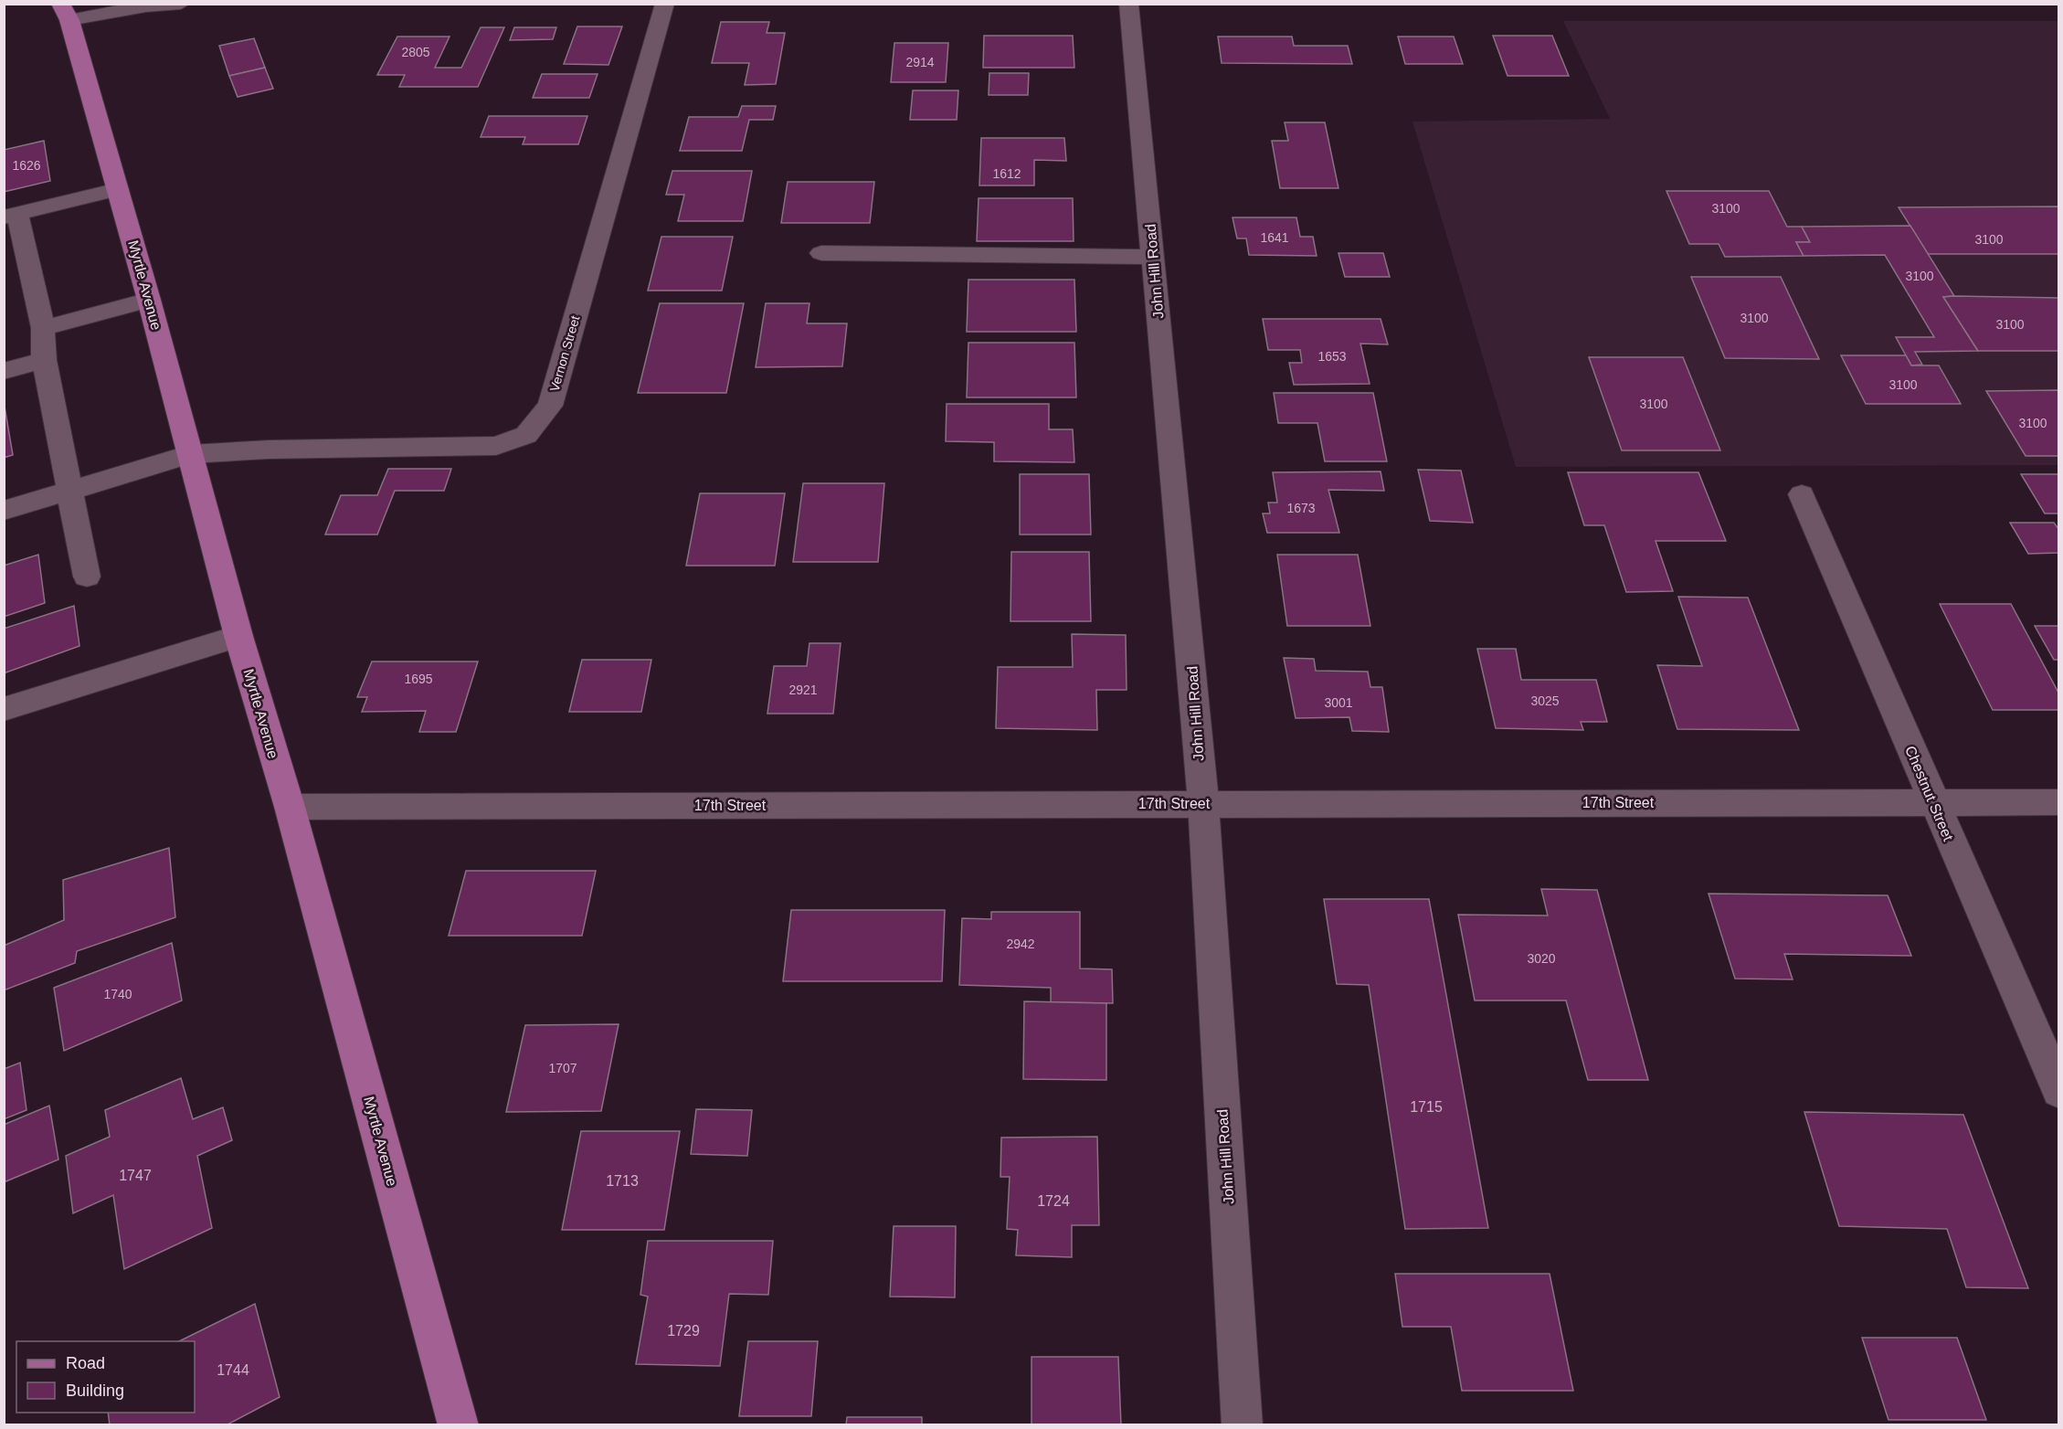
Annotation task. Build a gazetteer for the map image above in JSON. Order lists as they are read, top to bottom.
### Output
{
  "streets": {
    "main road": ["Myrtle Avenue"],
    "street": [
      "John Hill Road",
      "Vernon Street",
      "Chestnut Street",
      "17th Street"
    ]
  },
  "crossings": [
    ["John Hill Road", "17th Street"],
    ["Myrtle Avenue", "Vernon Street"],
    ["Myrtle Avenue", "17th Street"],
    ["Chestnut Street", "17th Street"]
  ],
  "house_numbers": [
    "2805",
    "2914",
    "1626",
    "1612",
    "3100",
    "1641",
    "3100",
    "3100",
    "3100",
    "3100",
    "1653",
    "3100",
    "3100",
    "3100",
    "1673",
    "1695",
    "2921",
    "3025",
    "3001",
    "2942",
    "3020",
    "1740",
    "1707",
    "1715",
    "1747",
    "1713",
    "1724",
    "1729",
    "1744"
  ],
  "legend": ["Road", "Building"]
}
